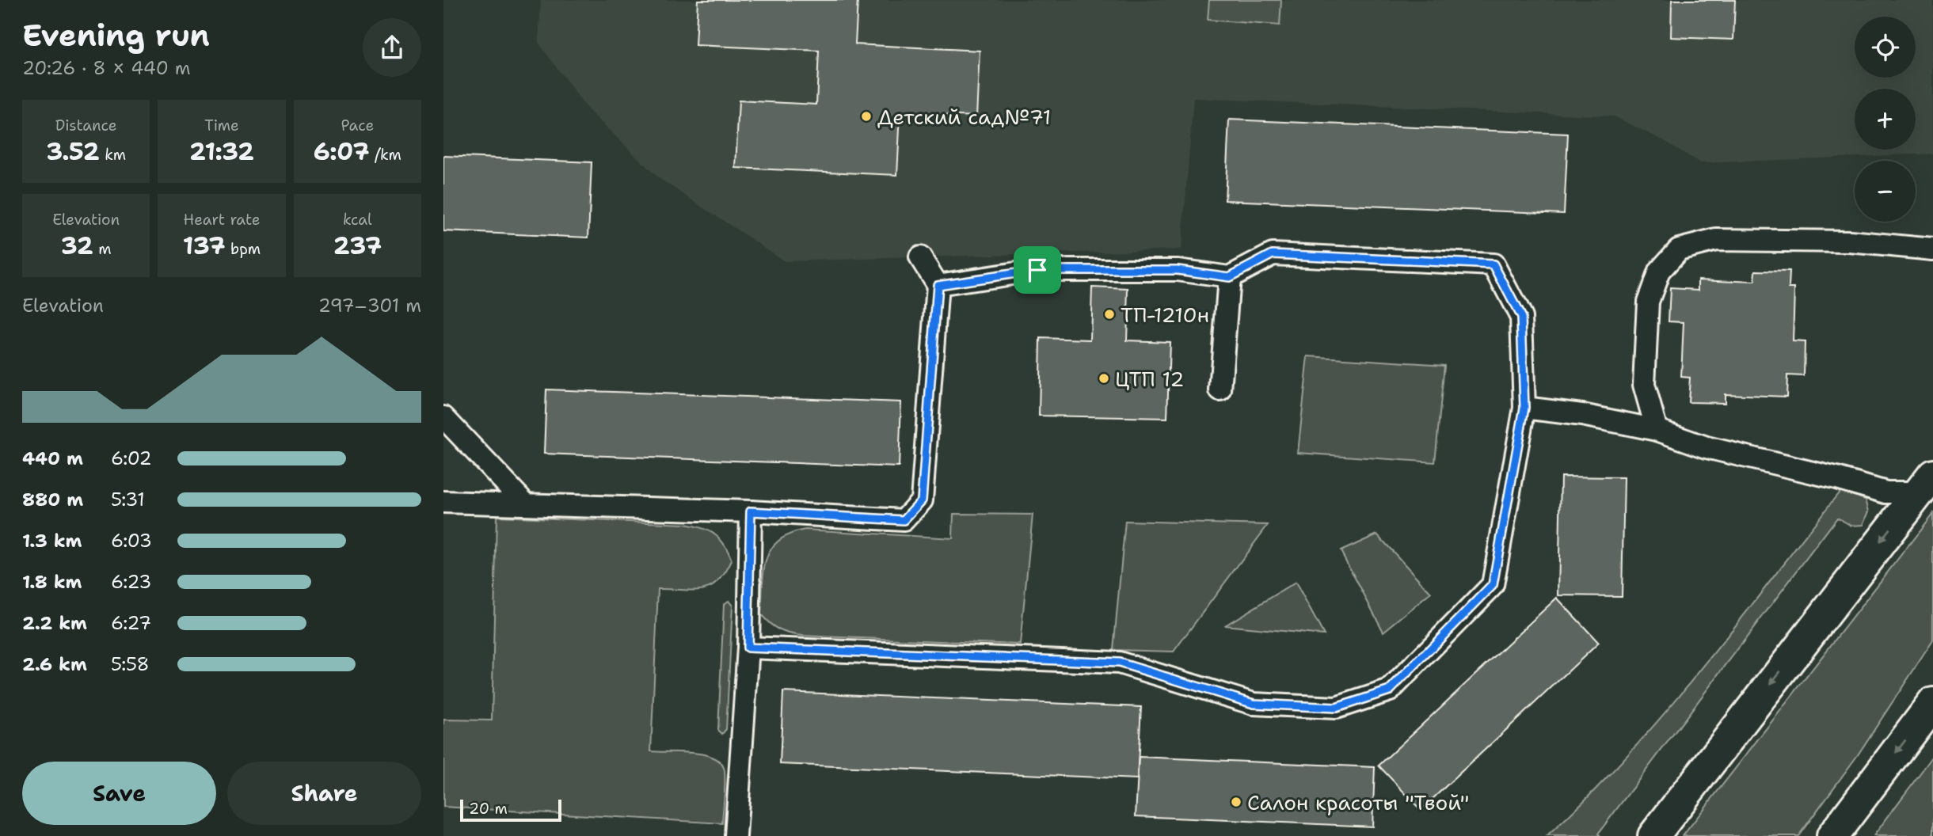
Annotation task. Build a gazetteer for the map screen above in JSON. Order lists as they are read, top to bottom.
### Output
{
  "places": [
    "Детский сад№71",
    "ТП-1210н",
    "ЦТП 12",
    "Салон красоты \"Твой\""
  ],
  "scale_bar": "20 m",
  "page": {
    "heading": ["Evening run", "20:26 · 8 × 440 m"],
    "map_buttons": ["+", "−"],
    "stats": [
      ["Distance", "3.52 km"],
      ["Time", "21:32"],
      ["Pace", "6:07 /km"],
      ["Elevation", "32 m"],
      ["Heart rate", "137 bpm"],
      ["kcal", "237"]
    ],
    "chart": ["Elevation", "297–301 m"],
    "list": [
      {
        "name": "440 m",
        "note": "6:02"
      },
      {
        "name": "880 m",
        "note": "5:31"
      },
      {
        "name": "1.3 km",
        "note": "6:03"
      },
      {
        "name": "1.8 km",
        "note": "6:23"
      },
      {
        "name": "2.2 km",
        "note": "6:27"
      },
      {
        "name": "2.6 km",
        "note": "5:58"
      }
    ],
    "buttons": ["Save", "Share"],
    "scale": "20 m"
  }
}
